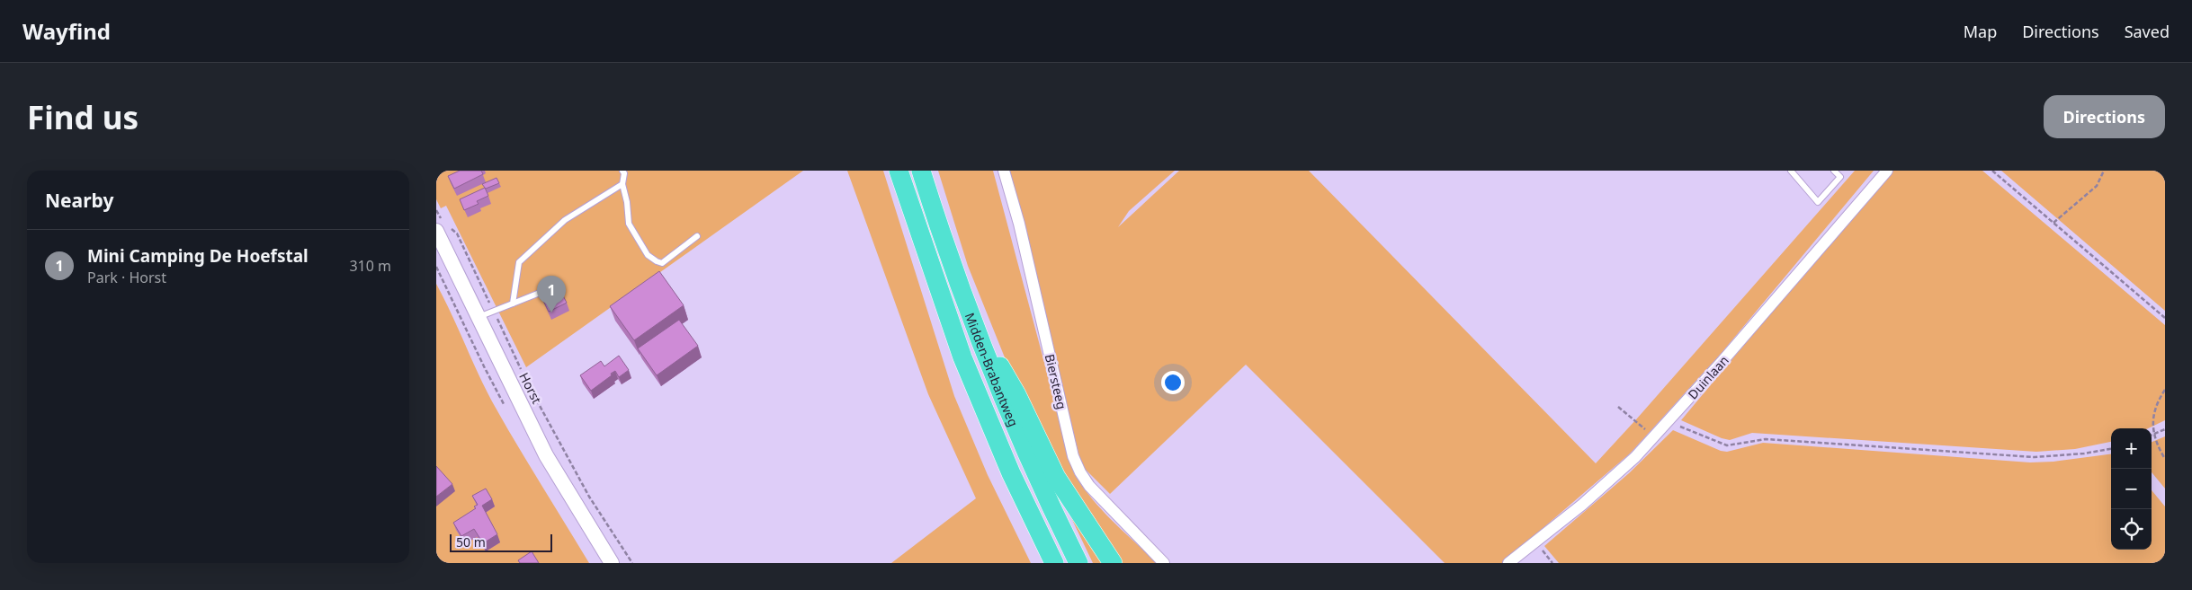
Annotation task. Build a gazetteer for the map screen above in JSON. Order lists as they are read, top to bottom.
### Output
{
  "streets": {
    "highway": ["Midden-Brabantweg"],
    "street": ["Duinlaan", "Biersteeg", "Horst"]
  },
  "scale_bar": "50 m",
  "page": {
    "header": "Wayfind",
    "nav": ["Map", "Directions", "Saved"],
    "buttons": "Directions",
    "title": "Find us",
    "heading": "Nearby",
    "list": [
      {
        "mark": "1",
        "name": "Mini Camping De Hoefstal",
        "note": "Park · Horst",
        "value": "310 m"
      }
    ],
    "pins": "1",
    "map_buttons": ["+", "−"],
    "scale": "50 m"
  }
}
